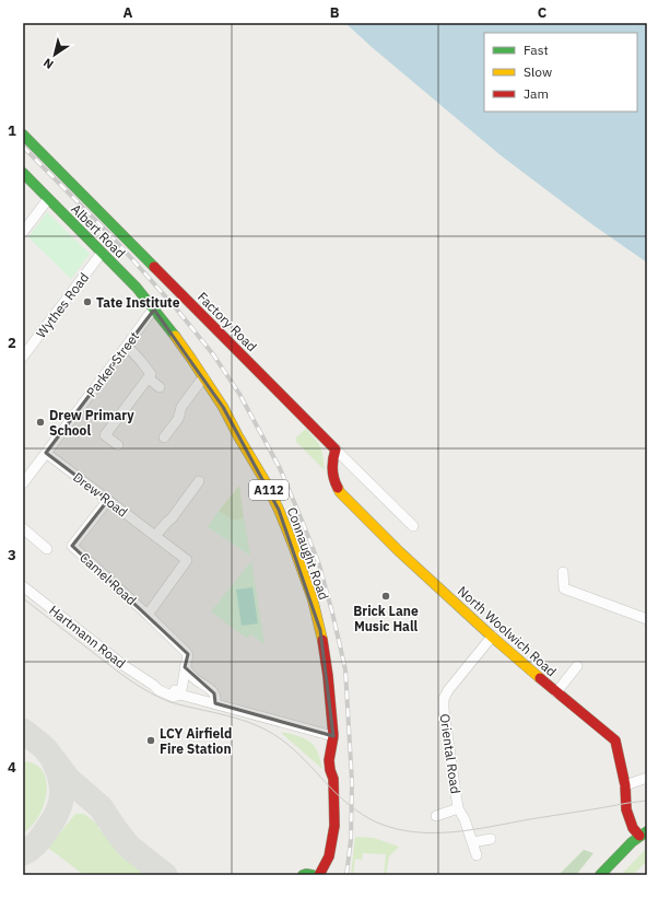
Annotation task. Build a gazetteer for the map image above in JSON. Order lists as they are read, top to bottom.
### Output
{
  "streets": {
    "street": [
      "Albert Road",
      "Wythes Road",
      "Factory Road",
      "Parker Street",
      "A112",
      "Drew Road",
      "Connaught Road",
      "Camel Road",
      "North Woolwich Road",
      "Hartmann Road",
      "Oriental Road"
    ]
  },
  "crossings": [
    ["Albert Road", "Wythes Road"],
    ["Albert Road", "Parker Street"],
    ["Albert Road", "Connaught Road"],
    ["Factory Road", "North Woolwich Road"],
    ["Parker Street", "Drew Road"],
    ["Parker Street", "Connaught Road"],
    ["Drew Road", "Camel Road"],
    ["Connaught Road", "Hartmann Road"],
    ["Camel Road", "Hartmann Road"],
    ["North Woolwich Road", "Oriental Road"]
  ],
  "places": [
    "Tate Institute",
    "Drew Primary School",
    "Brick Lane Music Hall",
    "LCY Airfield Fire Station"
  ],
  "legend": ["Fast", "Slow", "Jam"],
  "north": "bottom left",
  "grid": {
    "columns": ["A", "B", "C"],
    "rows": [
      "1",
      "2",
      "3",
      "4"
    ]
  }
}
